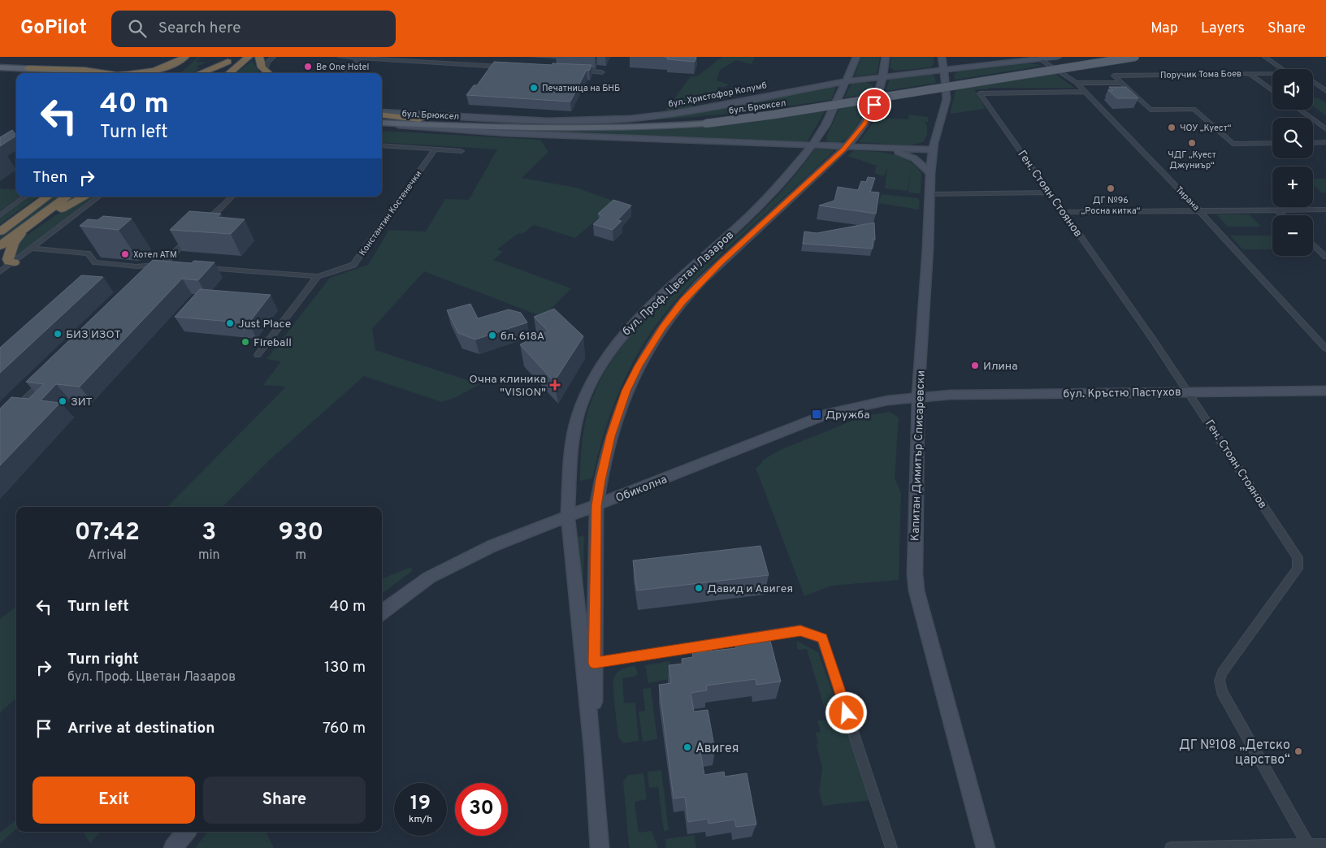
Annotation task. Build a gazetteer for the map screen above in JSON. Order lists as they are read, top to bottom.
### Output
{
  "streets": {
    "main road": [
      "бул. Христофор Колумб",
      "бул. Брюксел",
      "бул. Проф. Цветан Лазаров",
      "бул. Кръстю Пастухов",
      "Капитан Димитър Списаревски",
      "Обиколна"
    ],
    "street": [
      "Поручик Тома Боев",
      "Ген. Стоян Стоянов",
      "Тирана",
      "Константин Костенечки"
    ]
  },
  "crossings": [
    ["бул. Христофор Колумб", "Тирана"],
    ["бул. Христофор Колумб", "бул. Проф. Цветан Лазаров"],
    ["бул. Христофор Колумб", "Капитан Димитър Списаревски"],
    ["Ген. Стоян Стоянов", "Тирана"],
    ["Ген. Стоян Стоянов", "бул. Кръстю Пастухов"],
    ["бул. Проф. Цветан Лазаров", "Обиколна"],
    ["бул. Кръстю Пастухов", "Капитан Димитър Списаревски"],
    ["бул. Кръстю Пастухов", "Обиколна"],
    ["Капитан Димитър Списаревски", "Обиколна"]
  ],
  "places": {
    "other": [
      "Be One Hotel",
      "Печатница на БНБ",
      "ЧОУ „Куест“",
      "ЧДГ „Куест Джуниър“",
      "ДГ №96 „Росна китка“",
      "Хотел АТМ",
      "Just Place",
      "БИЗ ИЗОТ",
      "бл. 618А",
      "Fireball",
      "Илина",
      "ЗИТ",
      "Давид и Авигея",
      "Авигея",
      "ДГ №108 „Детско царство“"
    ],
    "health": ["Очна клиника \"VISION\""],
    "transit": ["Дружба"]
  },
  "page": {
    "header": "GoPilot",
    "search": "Search here",
    "nav": ["Map", "Layers", "Share"],
    "map_buttons": ["+", "−"],
    "turn": ["40 m", "Turn left"],
    "then": "Then",
    "eta": [
      "07:42",
      "Arrival",
      "3",
      "min",
      "930",
      "m"
    ],
    "list": [
      {
        "name": "Turn left",
        "value": "40 m"
      },
      {
        "name": "Turn right",
        "note": "бул. Проф. Цветан Лазаров",
        "value": "130 m"
      },
      {
        "name": "Arrive at destination",
        "value": "760 m"
      }
    ],
    "buttons": ["Exit", "Share"],
    "speed": "19 km/h",
    "limit": "30"
  }
}
